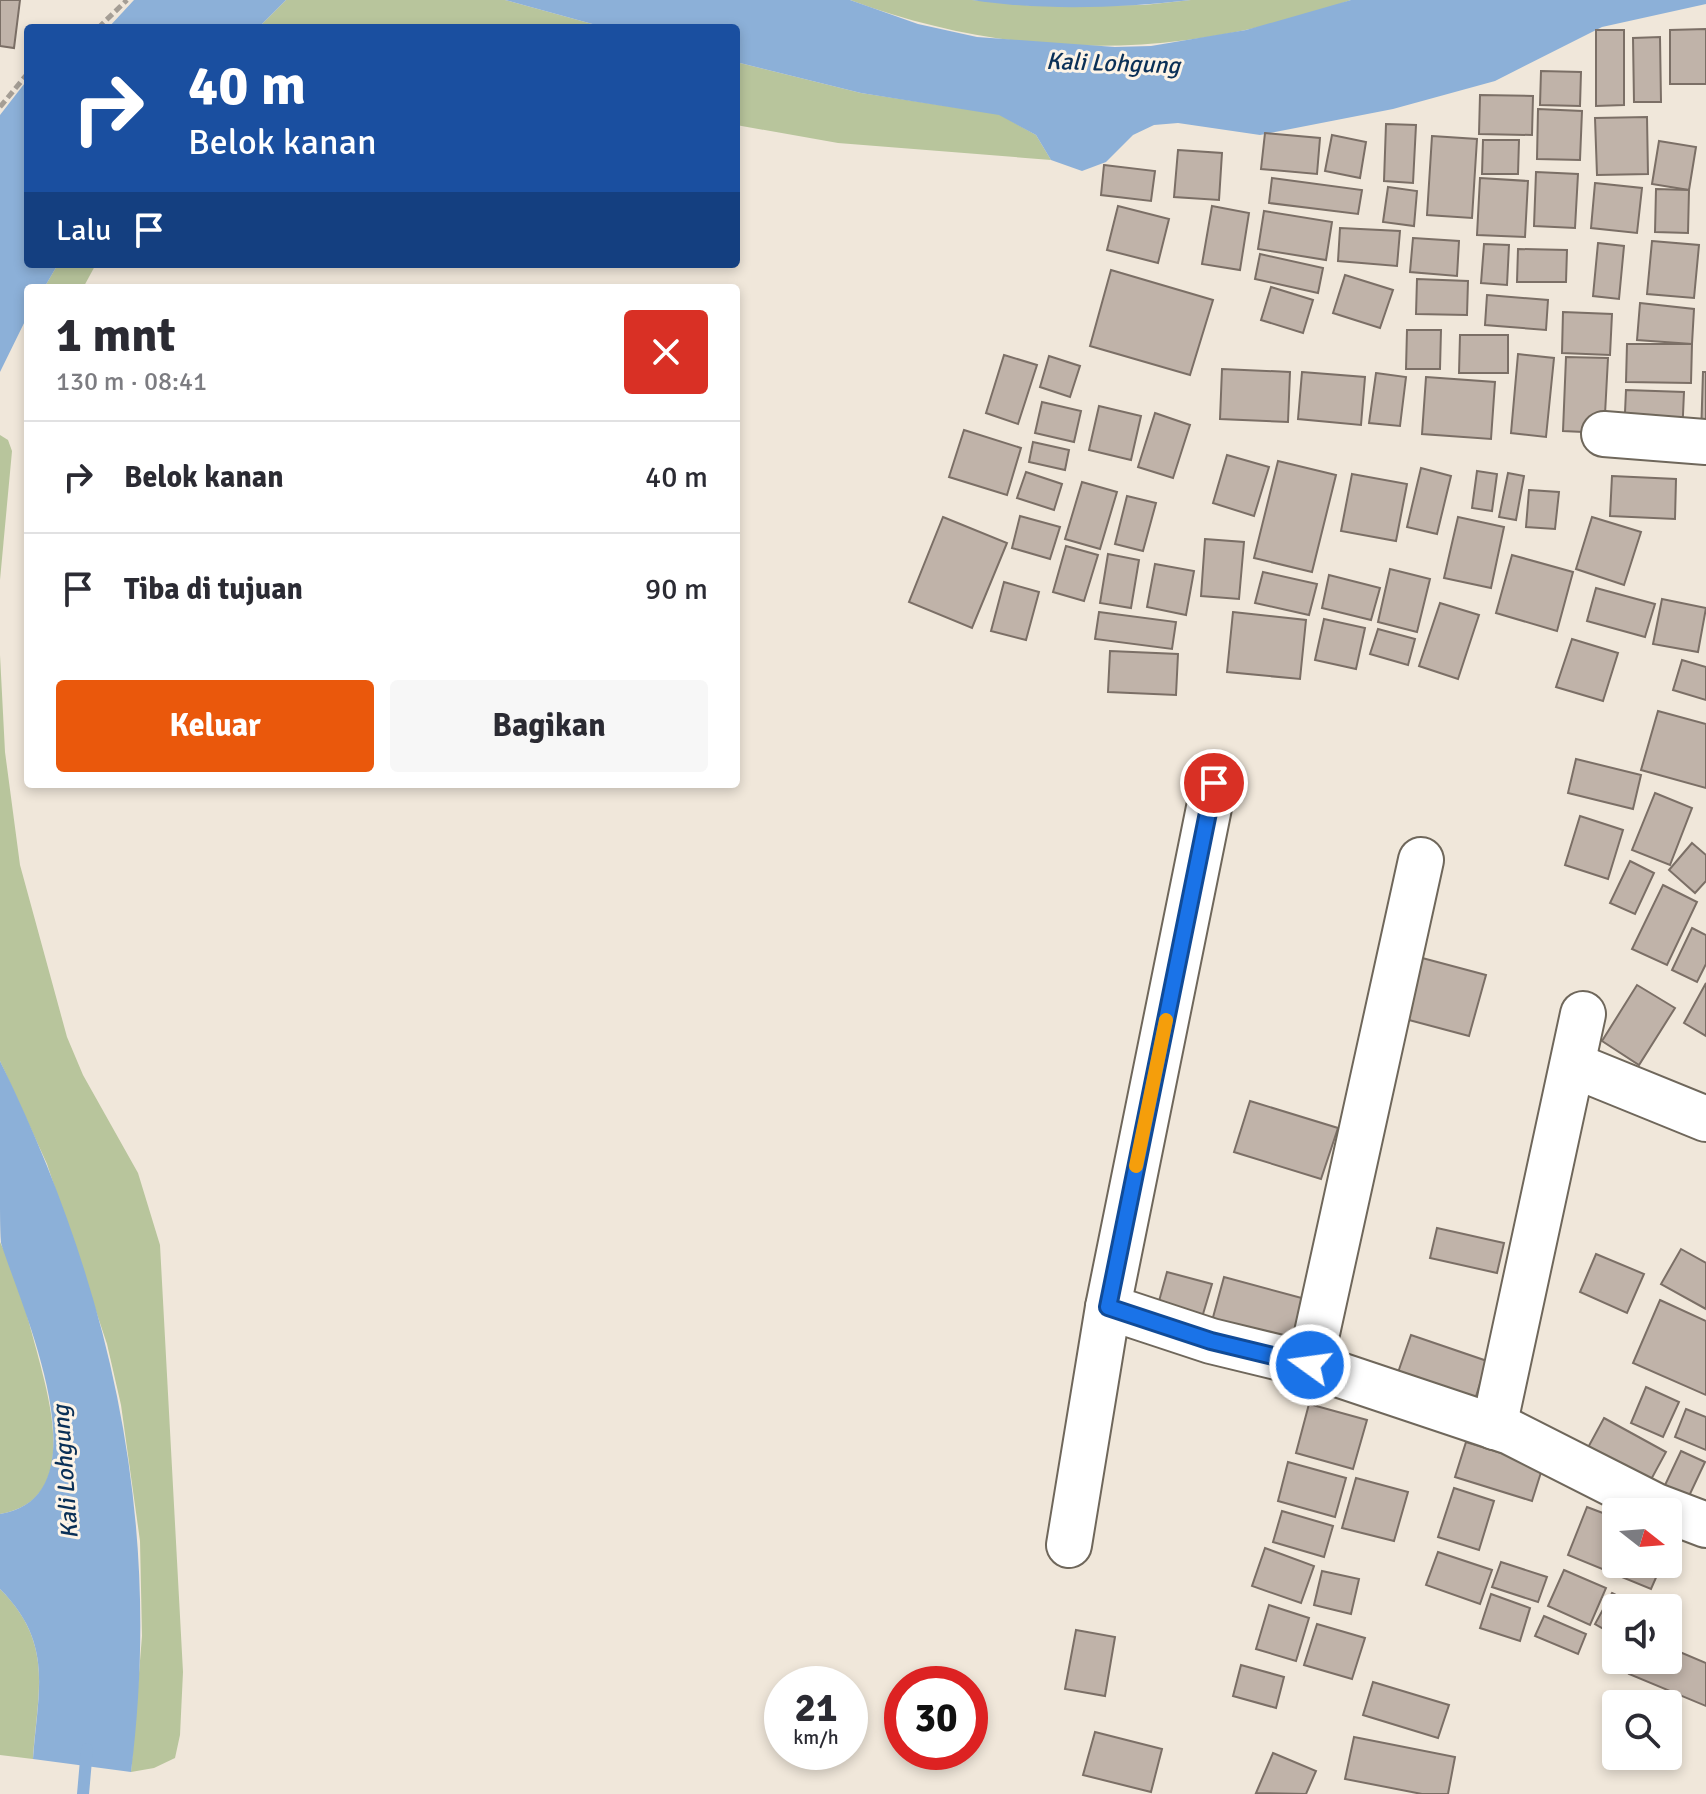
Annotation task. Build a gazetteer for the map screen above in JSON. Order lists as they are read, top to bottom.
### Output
{
  "water": ["Kali Lohgung"],
  "north": "right",
  "page": {
    "turn": ["40 m", "Belok kanan"],
    "then": "Lalu",
    "heading": ["1 mnt", "130 m · 08:41"],
    "list": [
      {
        "name": "Belok kanan",
        "value": "40 m"
      },
      {
        "name": "Tiba di tujuan",
        "value": "90 m"
      }
    ],
    "buttons": ["Keluar", "Bagikan"],
    "speed": "21 km/h",
    "limit": "30"
  }
}
